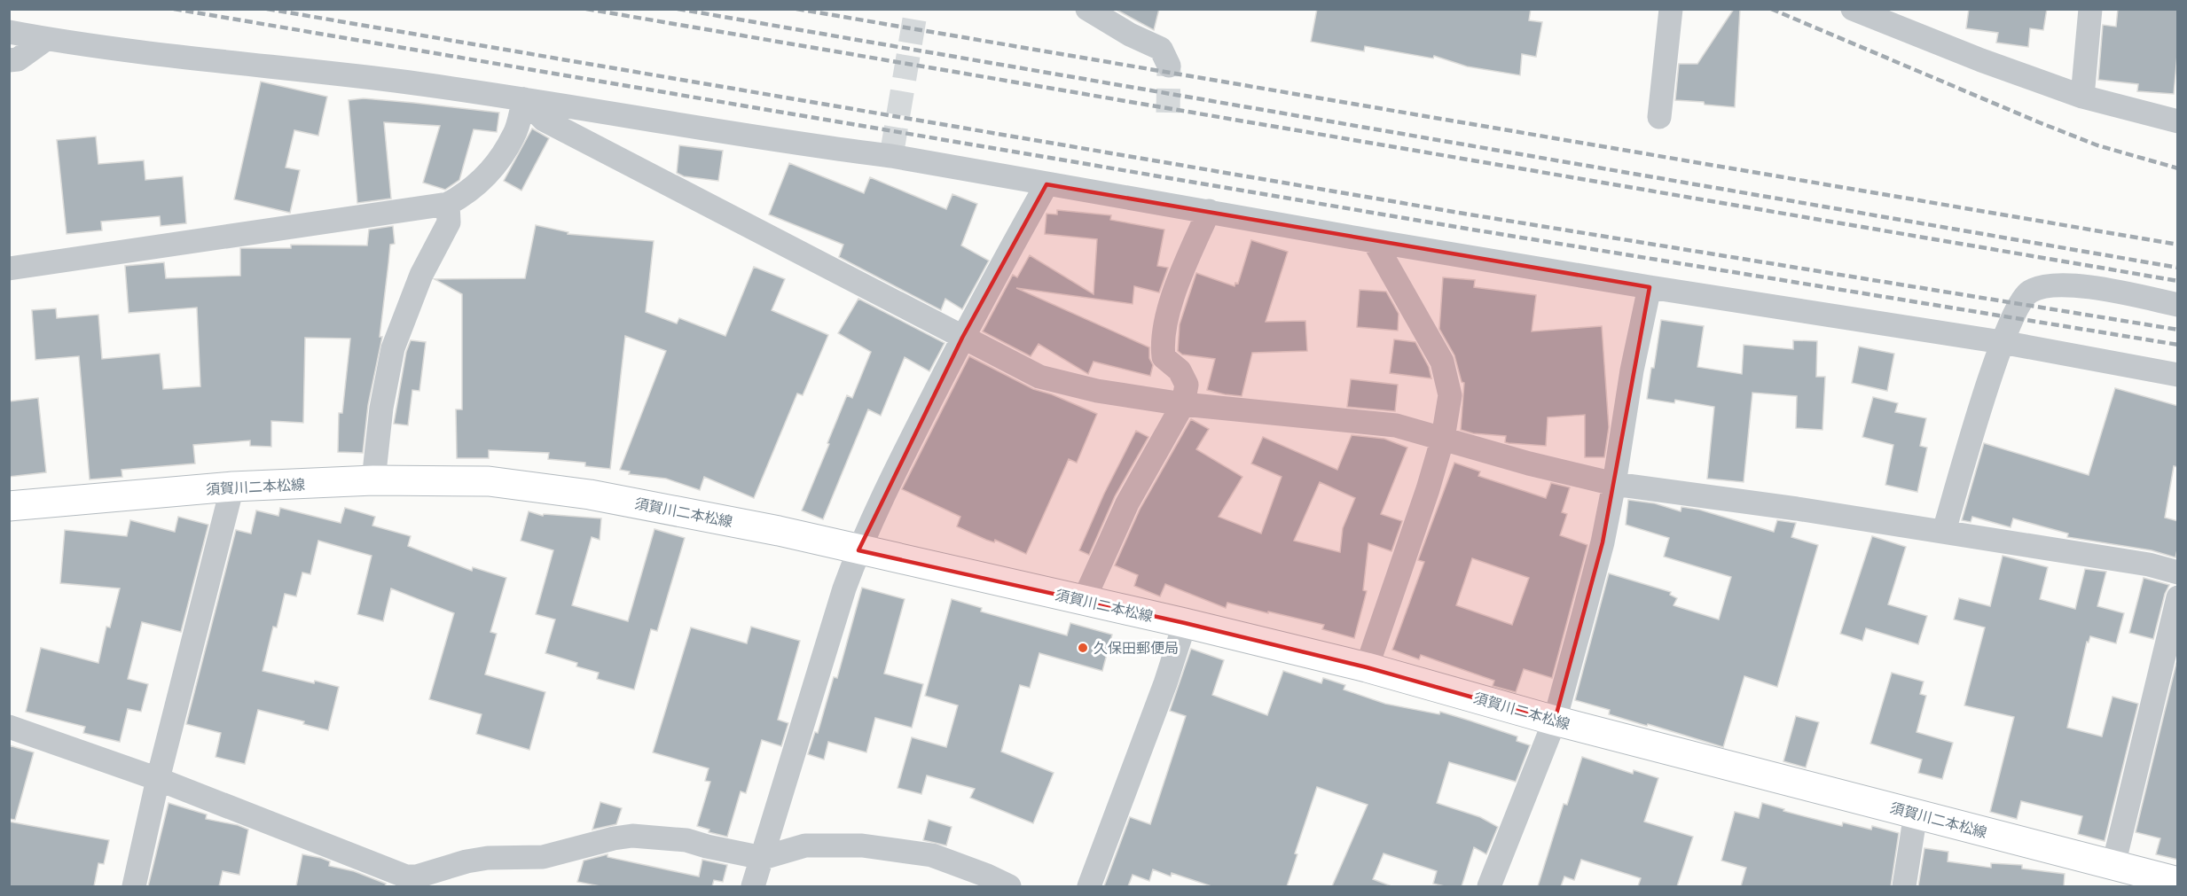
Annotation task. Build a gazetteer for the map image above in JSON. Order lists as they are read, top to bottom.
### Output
{
  "streets": {
    "main road": ["須賀川二本松線"]
  },
  "places": ["久保田郵便局"]
}
